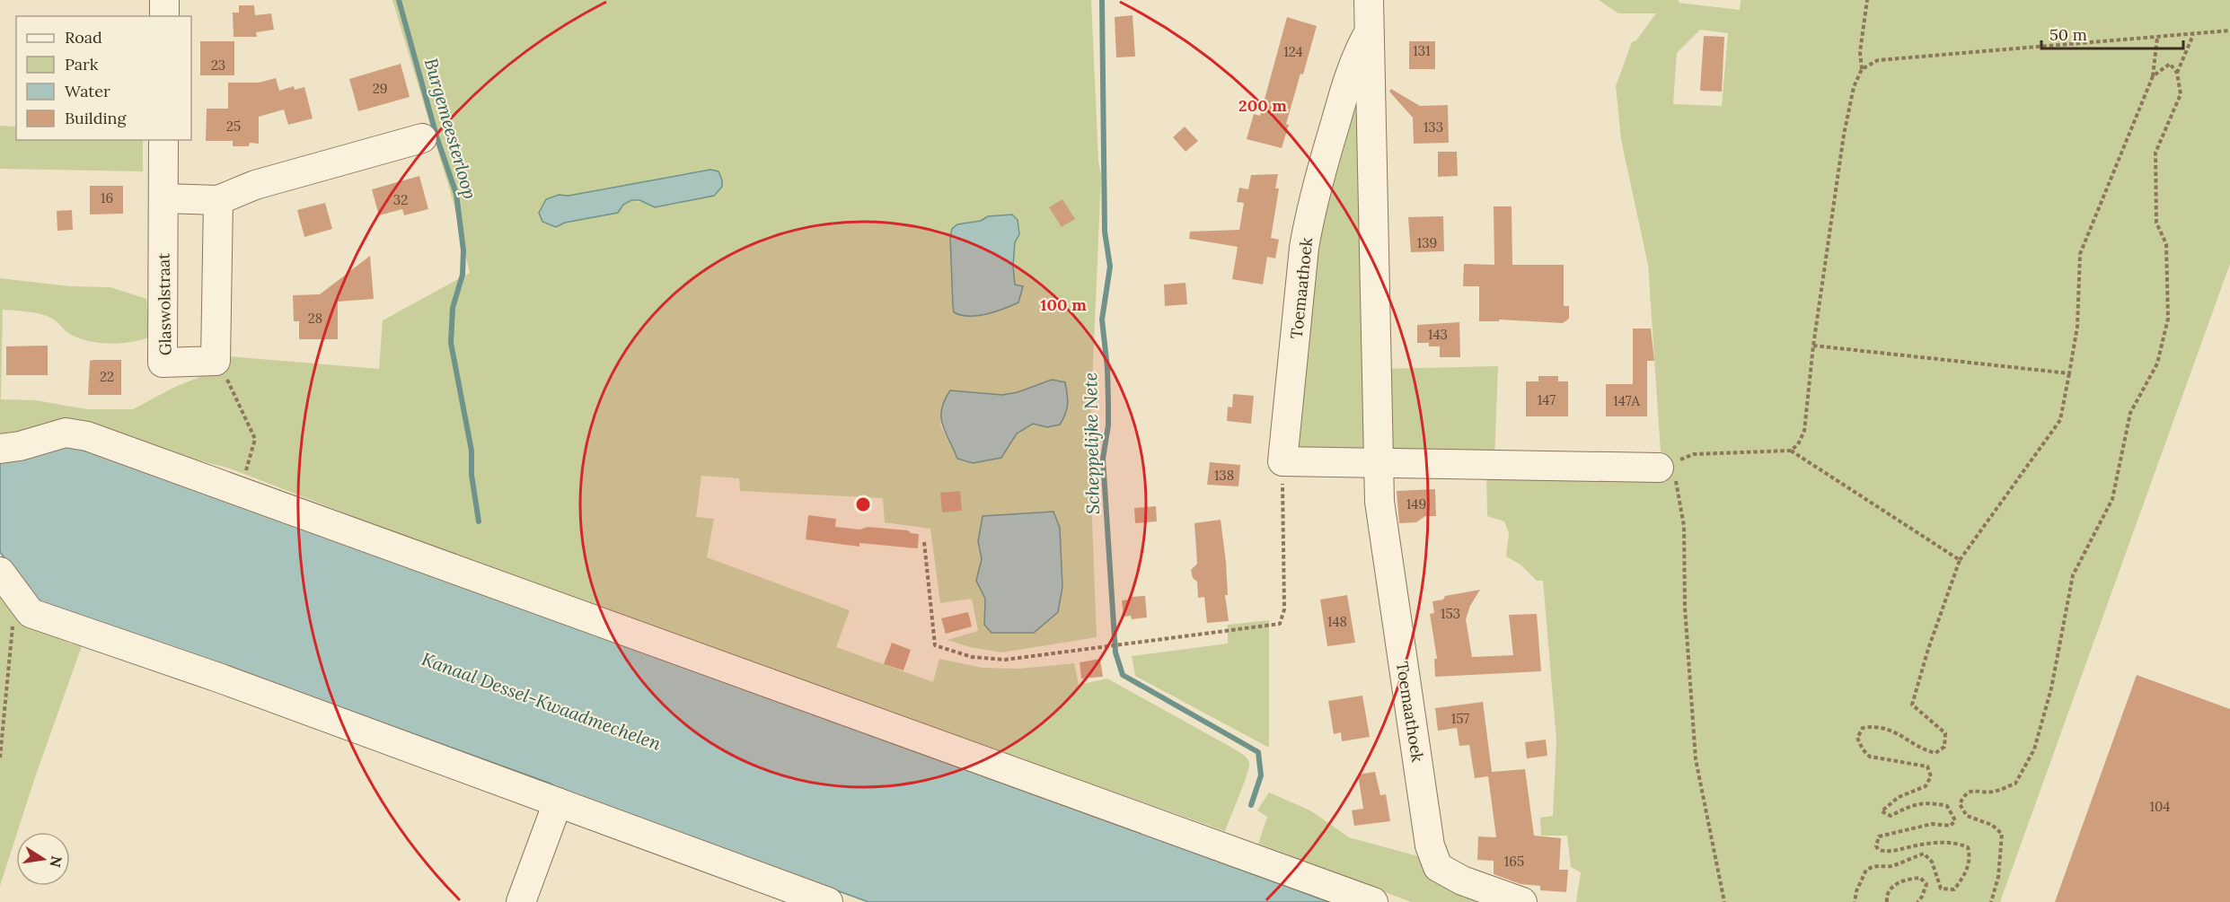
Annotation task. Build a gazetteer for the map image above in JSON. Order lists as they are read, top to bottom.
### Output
{
  "streets": {
    "street": ["Toemaathoek", "Glaswolstraat"]
  },
  "water": ["Burgemeesterloop", "Scheppelijke Nete", "Kanaal Dessel-Kwaadmechelen"],
  "house_numbers": [
    "131",
    "124",
    "23",
    "29",
    "25",
    "133",
    "16",
    "32",
    "139",
    "28",
    "143",
    "22",
    "147",
    "147A",
    "138",
    "149",
    "153",
    "148",
    "157",
    "104",
    "165"
  ],
  "legend": [
    "Road",
    "Park",
    "Water",
    "Building"
  ],
  "scale_bar": "50 m",
  "north": "right",
  "rings": ["200 m", "100 m"]
}
